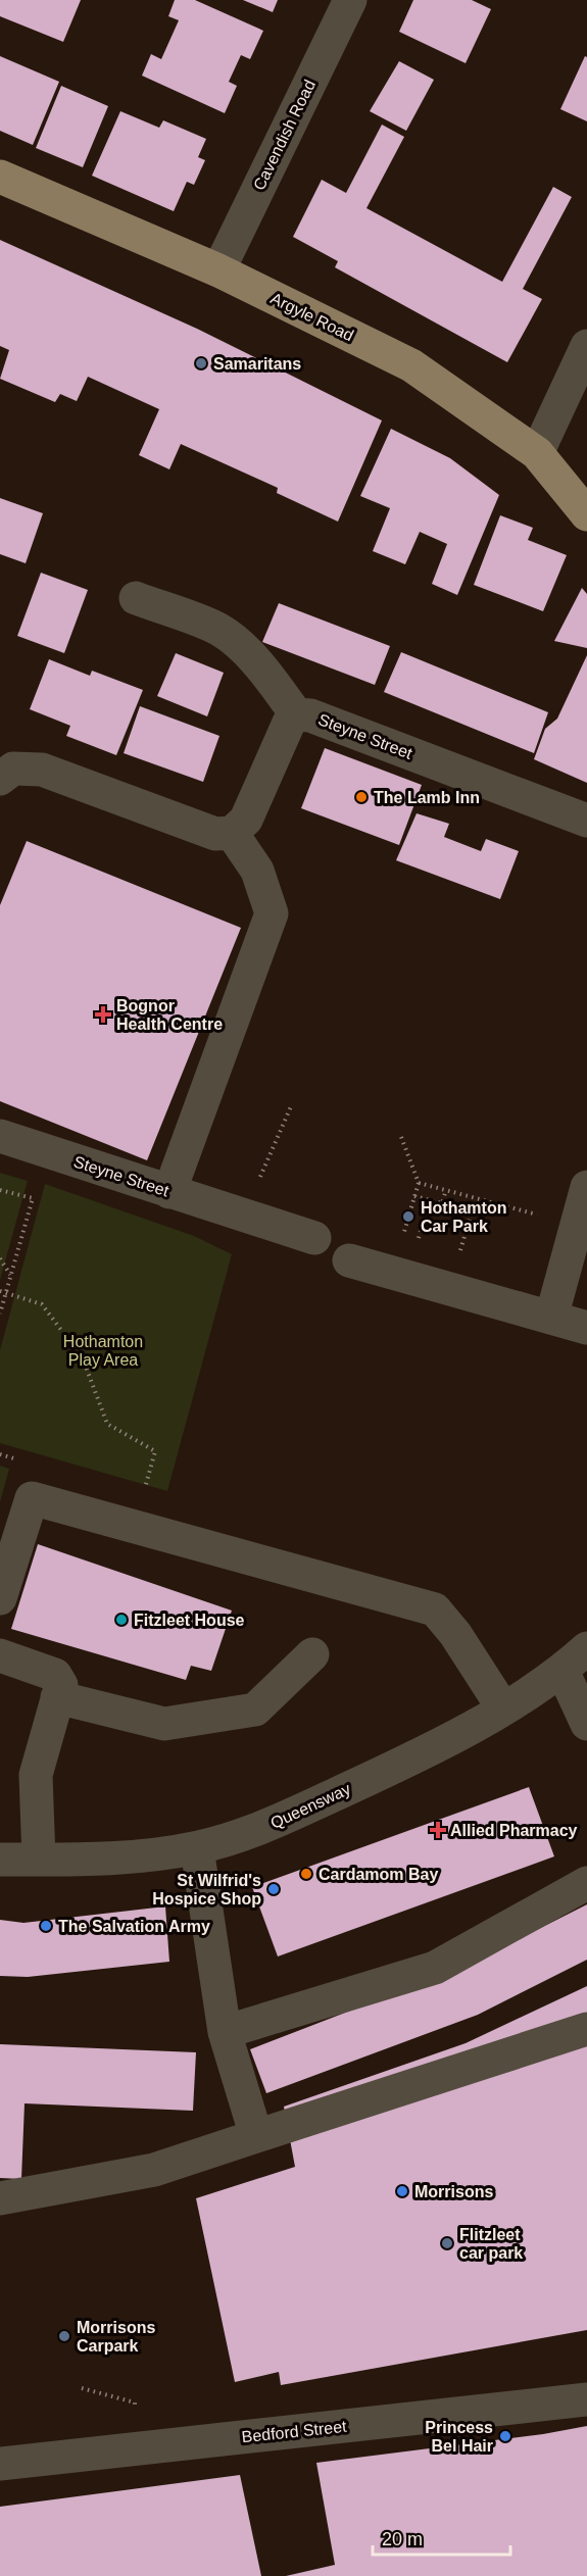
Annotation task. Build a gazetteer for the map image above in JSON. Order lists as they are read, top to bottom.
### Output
{
  "streets": {
    "main road": ["Argyle Road"],
    "street": [
      "Cavendish Road",
      "Steyne Street",
      "Queensway",
      "Bedford Street"
    ]
  },
  "crossings": [
    ["Cavendish Road", "Argyle Road"]
  ],
  "parks": ["Hothamton Play Area"],
  "places": {
    "other": [
      "Samaritans",
      "The Lamb Inn",
      "Hothamton Car Park",
      "Fitzleet House",
      "Cardamom Bay",
      "St Wilfrid's Hospice Shop",
      "The Salvation Army",
      "Morrisons",
      "Flitzleet car park",
      "Morrisons Carpark",
      "Princess Bel Hair"
    ],
    "health": ["Bognor Health Centre", "Allied Pharmacy"]
  },
  "scale_bar": "20 m"
}
